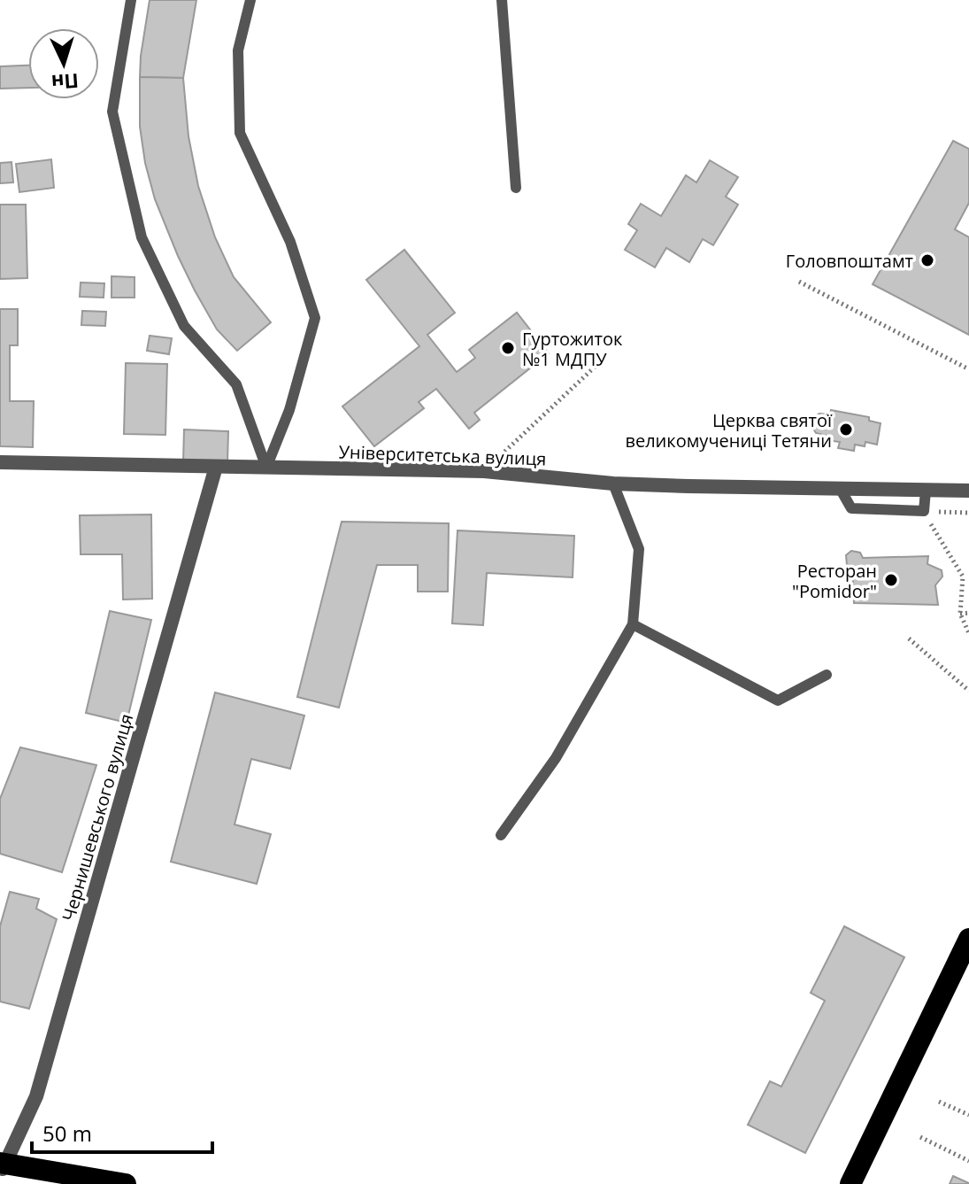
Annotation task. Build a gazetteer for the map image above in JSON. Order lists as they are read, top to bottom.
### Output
{
  "streets": {
    "street": ["Університетська вулиця", "Чернишевського вулиця"]
  },
  "crossings": [
    ["Університетська вулиця", "Чернишевського вулиця"]
  ],
  "places": [
    "Головпоштамт",
    "Гуртожиток №1 МДПУ",
    "Церква святої великомучениці Тетяни",
    "Ресторан \"Pomidor\""
  ],
  "scale_bar": "50 m",
  "north": "bottom"
}
